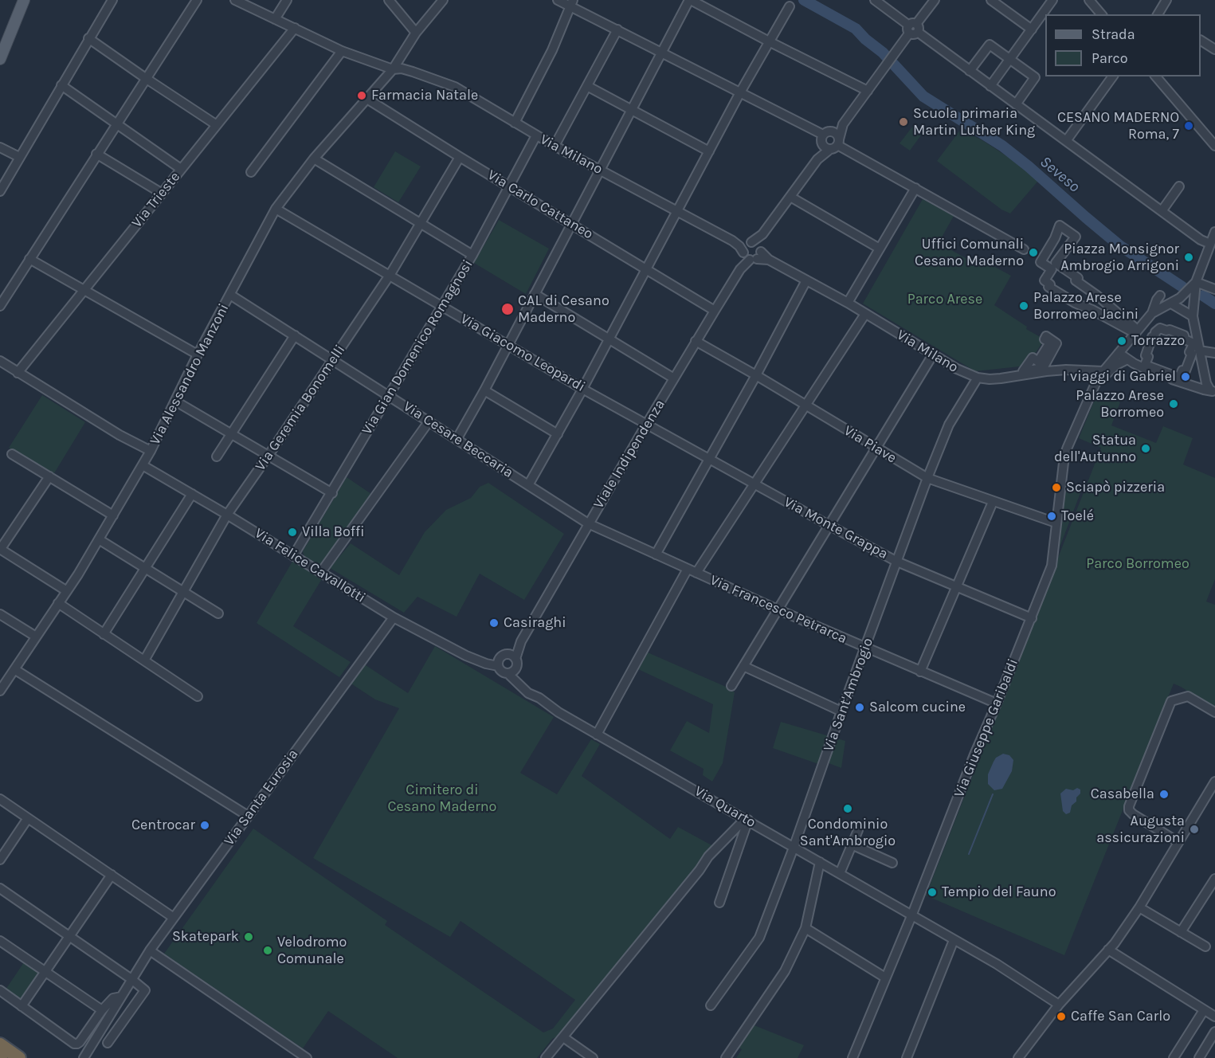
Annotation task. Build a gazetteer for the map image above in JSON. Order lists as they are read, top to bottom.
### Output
{
  "streets": {
    "street": [
      "Via Milano",
      "Via Trieste",
      "Via Carlo Cattaneo",
      "Via Gian Domenico Romagnosi",
      "Via Giacomo Leopardi",
      "Via Alessandro Manzoni",
      "Via Geremia Bonomelli",
      "Via Cesare Beccaria",
      "Via Piave",
      "Viale Indipendenza",
      "Via Monte Grappa",
      "Via Felice Cavallotti",
      "Via Francesco Petrarca",
      "Via Sant'Ambrogio",
      "Via Giuseppe Garibaldi",
      "Via Santa Eurosia",
      "Via Quarto"
    ]
  },
  "crossings": [
    ["Via Milano", "Via Trieste"],
    ["Via Milano", "Via Gian Domenico Romagnosi"],
    ["Via Milano", "Via Alessandro Manzoni"],
    ["Via Milano", "Viale Indipendenza"],
    ["Via Milano", "Via Sant'Ambrogio"],
    ["Via Milano", "Via Giuseppe Garibaldi"],
    ["Via Carlo Cattaneo", "Via Gian Domenico Romagnosi"],
    ["Via Carlo Cattaneo", "Via Alessandro Manzoni"],
    ["Via Carlo Cattaneo", "Via Geremia Bonomelli"],
    ["Via Carlo Cattaneo", "Viale Indipendenza"],
    ["Via Gian Domenico Romagnosi", "Via Giacomo Leopardi"],
    ["Via Gian Domenico Romagnosi", "Via Cesare Beccaria"],
    ["Via Gian Domenico Romagnosi", "Via Felice Cavallotti"],
    ["Via Giacomo Leopardi", "Via Alessandro Manzoni"],
    ["Via Giacomo Leopardi", "Via Geremia Bonomelli"],
    ["Via Giacomo Leopardi", "Viale Indipendenza"],
    ["Via Giacomo Leopardi", "Via Monte Grappa"],
    ["Via Alessandro Manzoni", "Via Cesare Beccaria"],
    ["Via Alessandro Manzoni", "Via Felice Cavallotti"],
    ["Via Geremia Bonomelli", "Via Cesare Beccaria"],
    ["Via Geremia Bonomelli", "Via Felice Cavallotti"],
    ["Via Cesare Beccaria", "Viale Indipendenza"],
    ["Via Cesare Beccaria", "Via Francesco Petrarca"],
    ["Via Piave", "Viale Indipendenza"],
    ["Via Piave", "Via Sant'Ambrogio"],
    ["Via Piave", "Via Giuseppe Garibaldi"],
    ["Viale Indipendenza", "Via Monte Grappa"],
    ["Viale Indipendenza", "Via Felice Cavallotti"],
    ["Viale Indipendenza", "Via Francesco Petrarca"],
    ["Viale Indipendenza", "Via Quarto"],
    ["Via Monte Grappa", "Via Sant'Ambrogio"],
    ["Via Monte Grappa", "Via Giuseppe Garibaldi"],
    ["Via Felice Cavallotti", "Via Santa Eurosia"],
    ["Via Felice Cavallotti", "Via Quarto"],
    ["Via Francesco Petrarca", "Via Sant'Ambrogio"],
    ["Via Francesco Petrarca", "Via Giuseppe Garibaldi"],
    ["Via Sant'Ambrogio", "Via Quarto"],
    ["Via Giuseppe Garibaldi", "Via Quarto"]
  ],
  "water": ["Seveso"],
  "parks": ["Parco Arese", "Parco Borromeo", "Cimitero di Cesano Maderno"],
  "places": [
    "Farmacia Natale",
    "Scuola primaria Martin Luther King",
    "CESANO MADERNO Roma, 7",
    "Uffici Comunali Cesano Maderno",
    "Piazza Monsignor Ambrogio Arrigoni",
    "Palazzo Arese Borromeo Jacini",
    "CAL di Cesano Maderno",
    "Torrazzo",
    "I viaggi di Gabriel",
    "Palazzo Arese Borromeo",
    "Statua dell'Autunno",
    "Sciapò pizzeria",
    "Toelé",
    "Villa Boffi",
    "Casiraghi",
    "Salcom cucine",
    "Casabella",
    "Condominio Sant'Ambrogio",
    "Centrocar",
    "Augusta assicurazioni",
    "Tempio del Fauno",
    "Skatepark",
    "Velodromo Comunale",
    "Caffe San Carlo"
  ],
  "legend": ["Strada", "Parco"]
}
